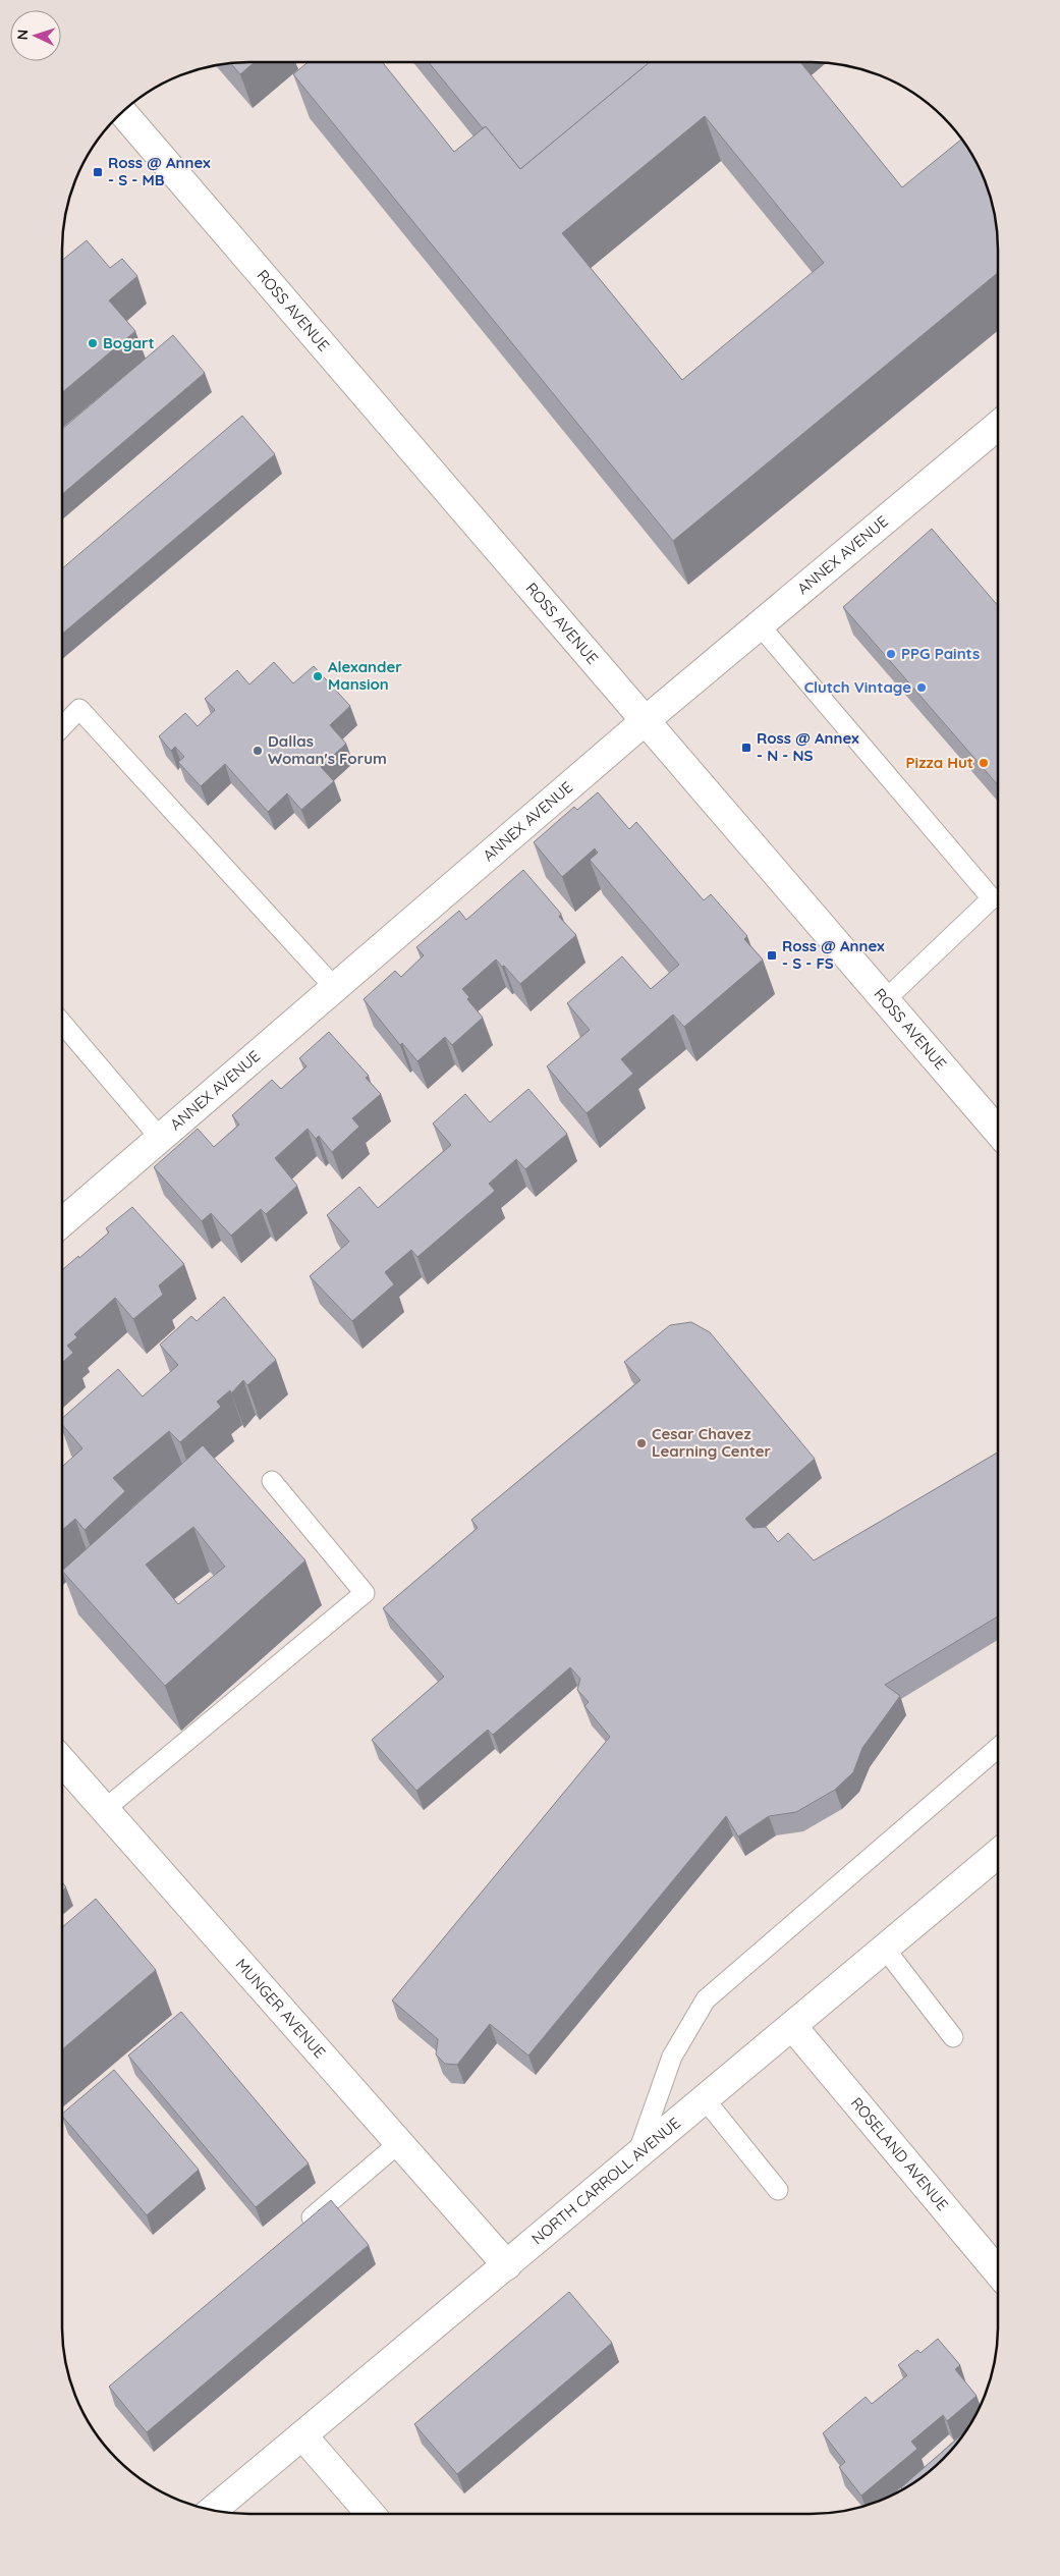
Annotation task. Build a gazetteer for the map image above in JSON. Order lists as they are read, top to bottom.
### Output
{
  "streets": {
    "street": [
      "ROSS AVENUE",
      "ANNEX AVENUE",
      "MUNGER AVENUE",
      "ROSELAND AVENUE",
      "NORTH CARROLL AVENUE"
    ]
  },
  "crossings": [
    ["ROSS AVENUE", "ANNEX AVENUE"],
    ["MUNGER AVENUE", "NORTH CARROLL AVENUE"],
    ["ROSELAND AVENUE", "NORTH CARROLL AVENUE"]
  ],
  "places": {
    "transit": ["Ross @ Annex - S - MB", "Ross @ Annex - N - NS", "Ross @ Annex - S - FS"],
    "other": [
      "Bogart",
      "PPG Paints",
      "Alexander Mansion",
      "Clutch Vintage",
      "Dallas Woman's Forum",
      "Pizza Hut",
      "Cesar Chavez Learning Center"
    ]
  },
  "north": "left"
}
